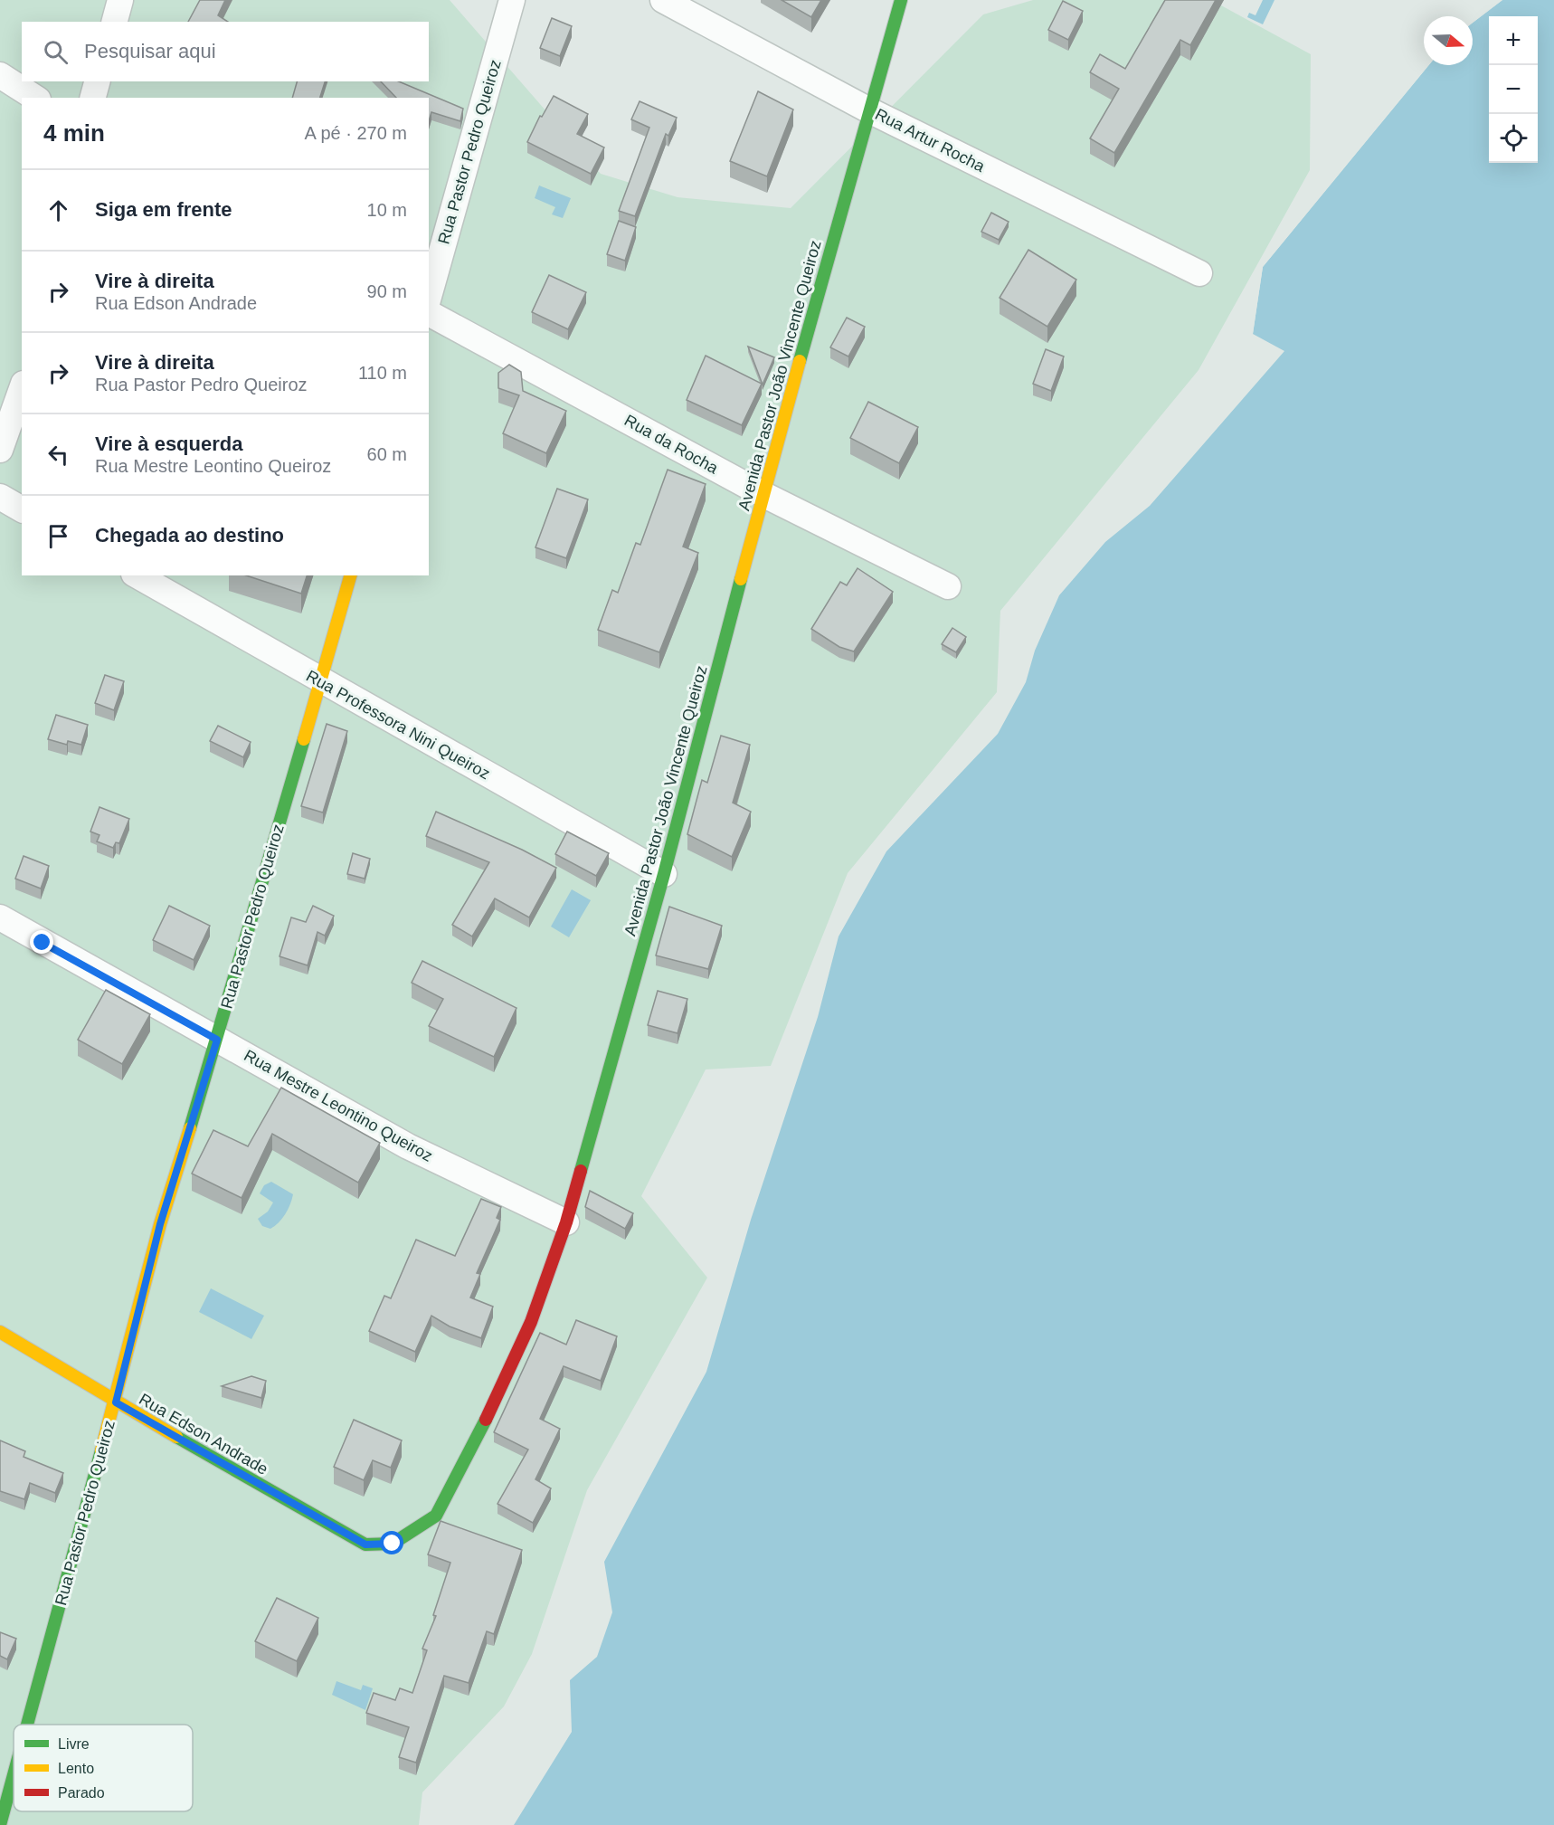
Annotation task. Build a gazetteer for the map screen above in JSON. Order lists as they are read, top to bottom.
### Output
{
  "streets": {
    "street": [
      "Rua Artur Rocha",
      "Rua Pastor Pedro Queiroz",
      "Avenida Pastor João Vincente Queiroz",
      "Rua da Rocha",
      "Rua Professora Nini Queiroz",
      "Rua Mestre Leontino Queiroz",
      "Rua Edson Andrade"
    ]
  },
  "crossings": [
    ["Rua Artur Rocha", "Avenida Pastor João Vincente Queiroz"],
    ["Rua Pastor Pedro Queiroz", "Rua Professora Nini Queiroz"],
    ["Rua Pastor Pedro Queiroz", "Rua Mestre Leontino Queiroz"],
    ["Rua Pastor Pedro Queiroz", "Rua Edson Andrade"],
    ["Avenida Pastor João Vincente Queiroz", "Rua da Rocha"],
    ["Avenida Pastor João Vincente Queiroz", "Rua Professora Nini Queiroz"],
    ["Avenida Pastor João Vincente Queiroz", "Rua Mestre Leontino Queiroz"],
    ["Avenida Pastor João Vincente Queiroz", "Rua Edson Andrade"]
  ],
  "legend": ["Livre", "Lento", "Parado"],
  "north": "right",
  "page": {
    "map_buttons": ["+", "−"],
    "search": "Pesquisar aqui",
    "heading": ["4 min", "A pé · 270 m"],
    "list": [
      ["Siga em frente", "10 m"],
      ["Vire à direita", "Rua Edson Andrade", "90 m"],
      ["Vire à direita", "Rua Pastor Pedro Queiroz", "110 m"],
      ["Vire à esquerda", "Rua Mestre Leontino Queiroz", "60 m"],
      "Chegada ao destino"
    ]
  }
}
